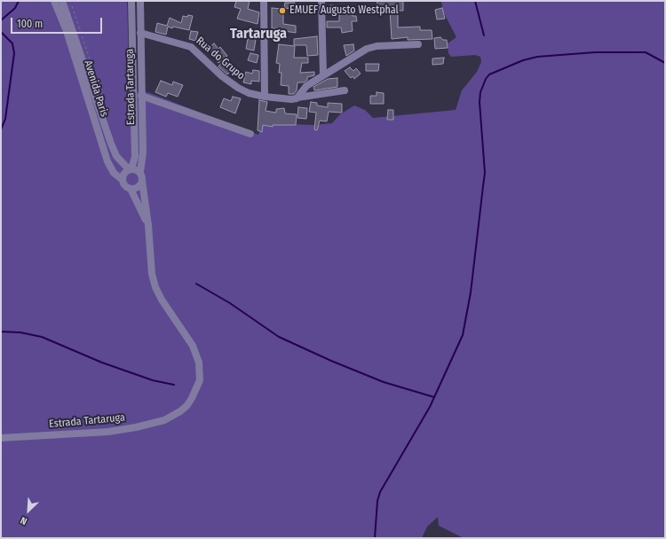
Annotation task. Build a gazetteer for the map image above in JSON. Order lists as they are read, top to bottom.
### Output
{
  "streets": {
    "street": ["Rua do Grupo", "Estrada Tartaruga", "Avenida Paris"]
  },
  "crossings": [
    ["Rua do Grupo", "Estrada Tartaruga"],
    ["Estrada Tartaruga", "Avenida Paris"]
  ],
  "districts": ["Tartaruga"],
  "places": ["EMUEF Augusto Westphal"],
  "scale_bar": "100 m",
  "north": "bottom left"
}
